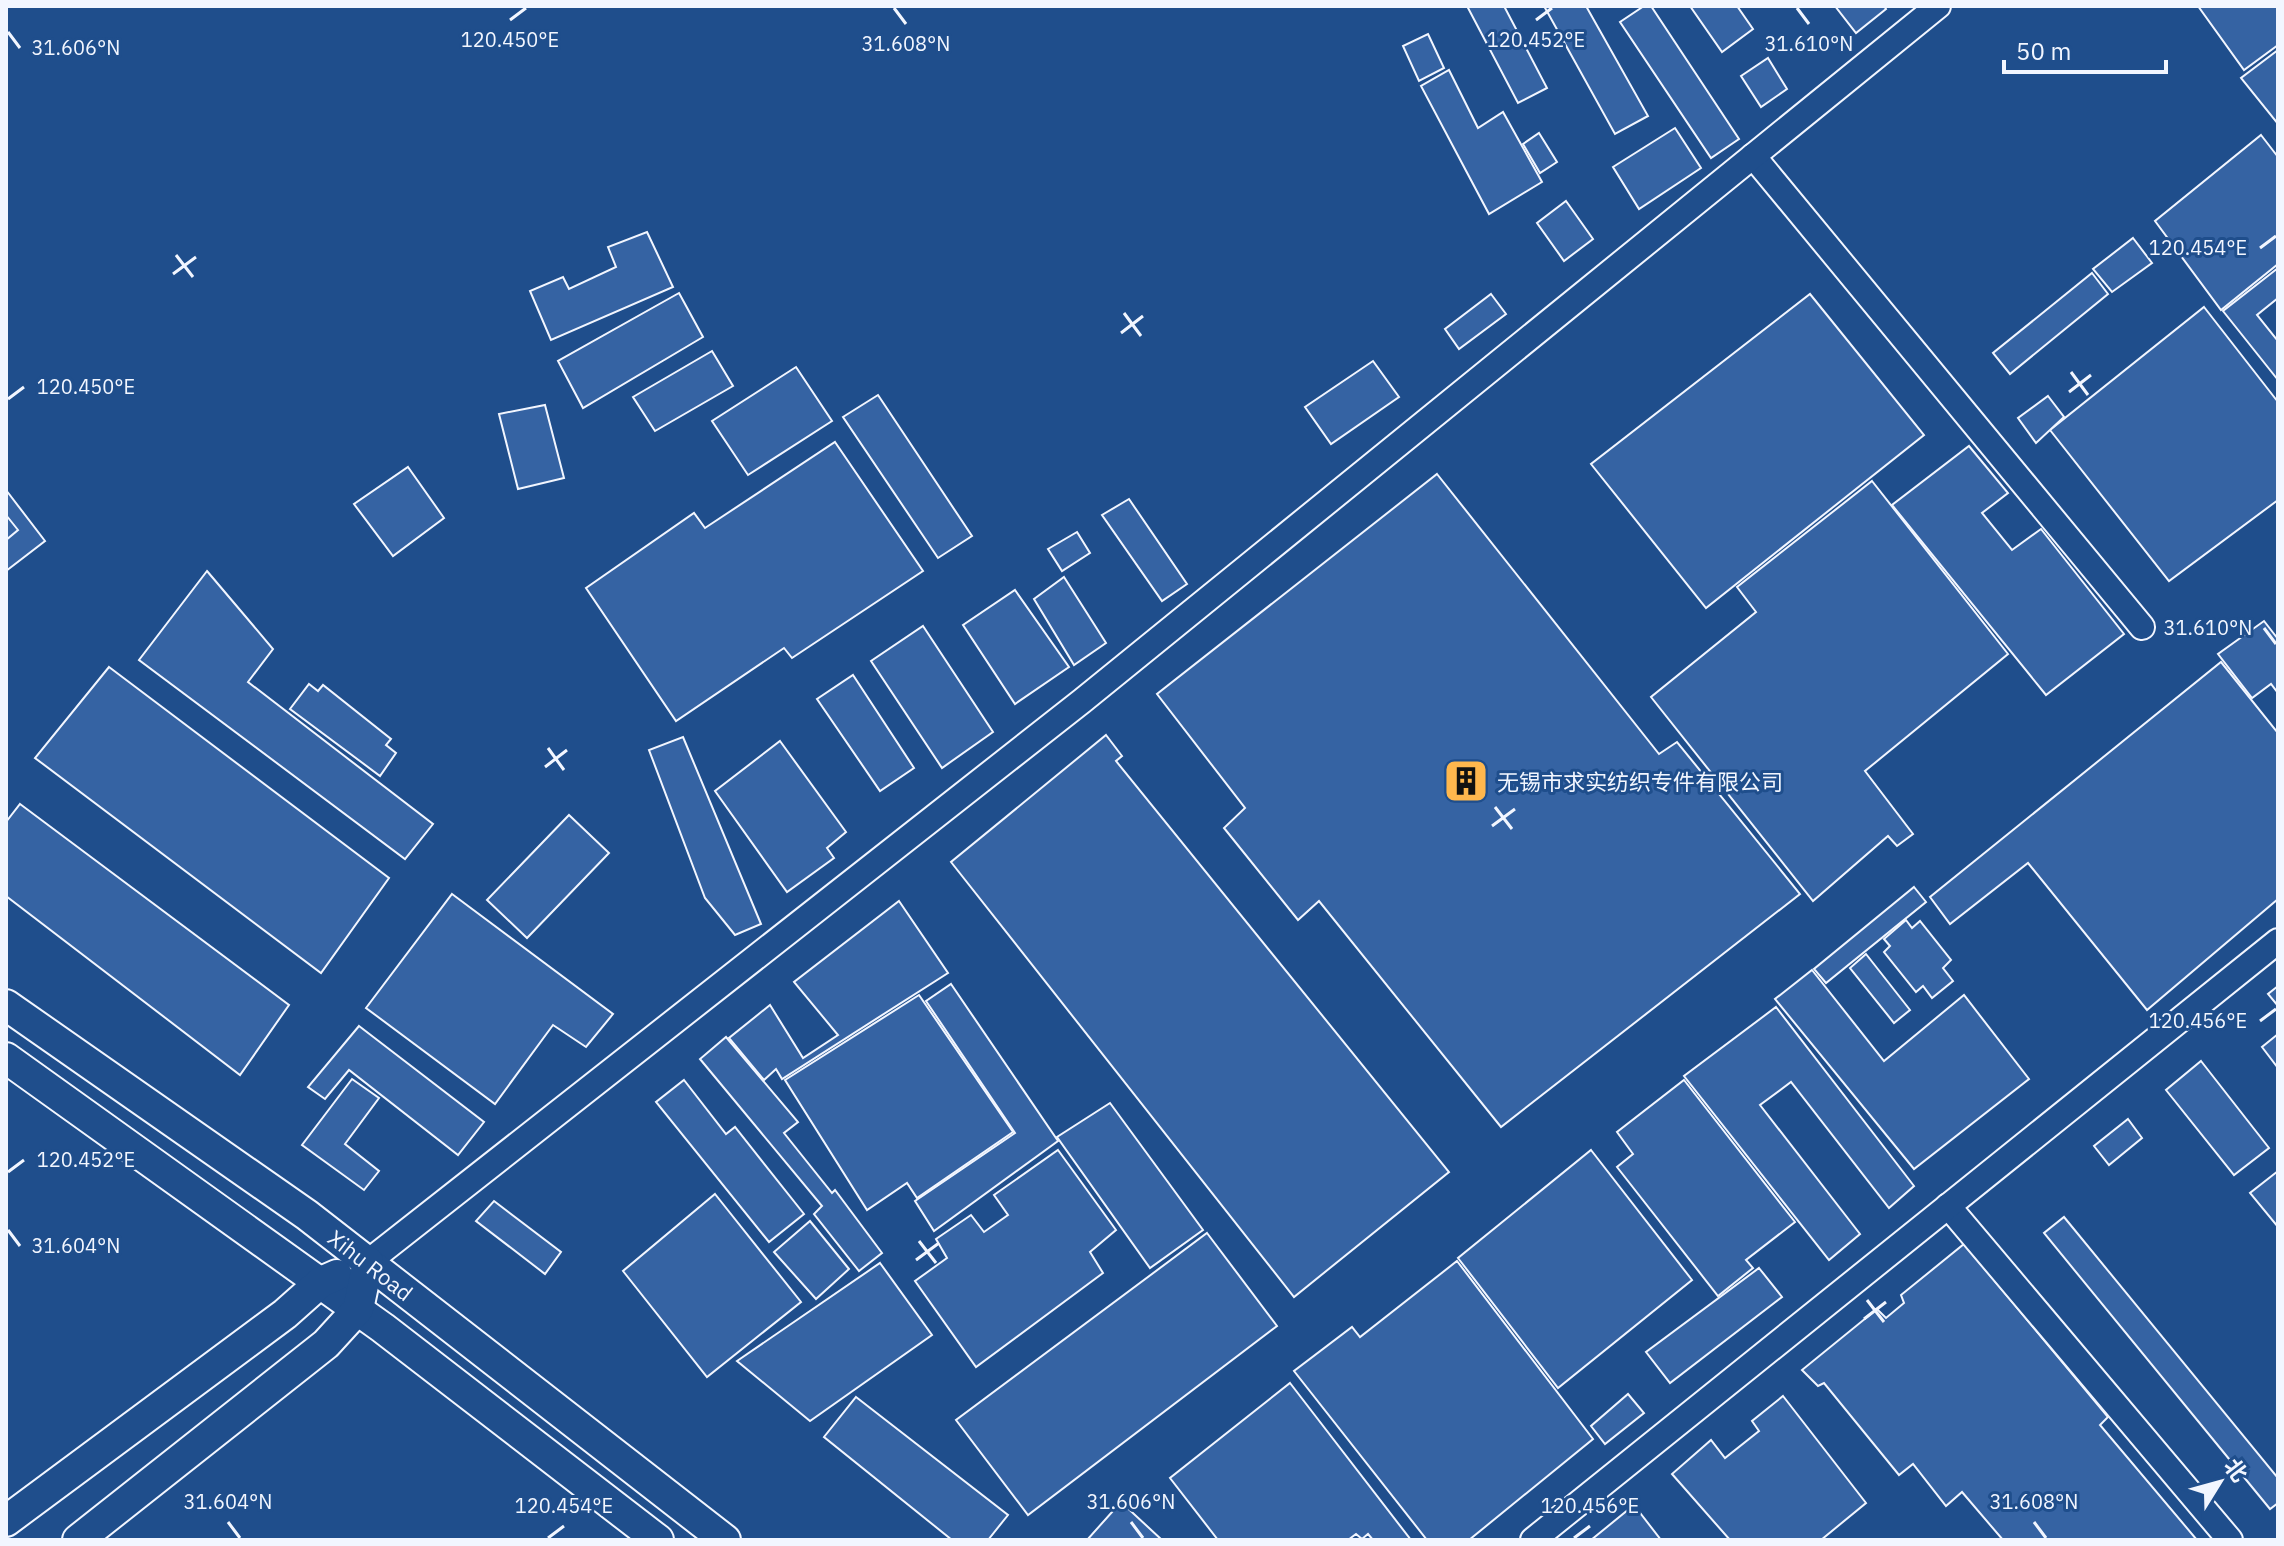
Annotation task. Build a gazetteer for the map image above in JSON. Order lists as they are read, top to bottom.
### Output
{
  "streets": {
    "main road": ["Xihu Road"]
  },
  "places": {
    "building": ["无锡市求实纺织专件有限公司"]
  },
  "scale_bar": "50 m",
  "north": "top right",
  "coordinates": [
    "120.450°E",
    "120.452°E",
    "31.608°N",
    "31.610°N",
    "31.606°N",
    "120.454°E",
    "120.456°E",
    "31.604°N"
  ]
}
